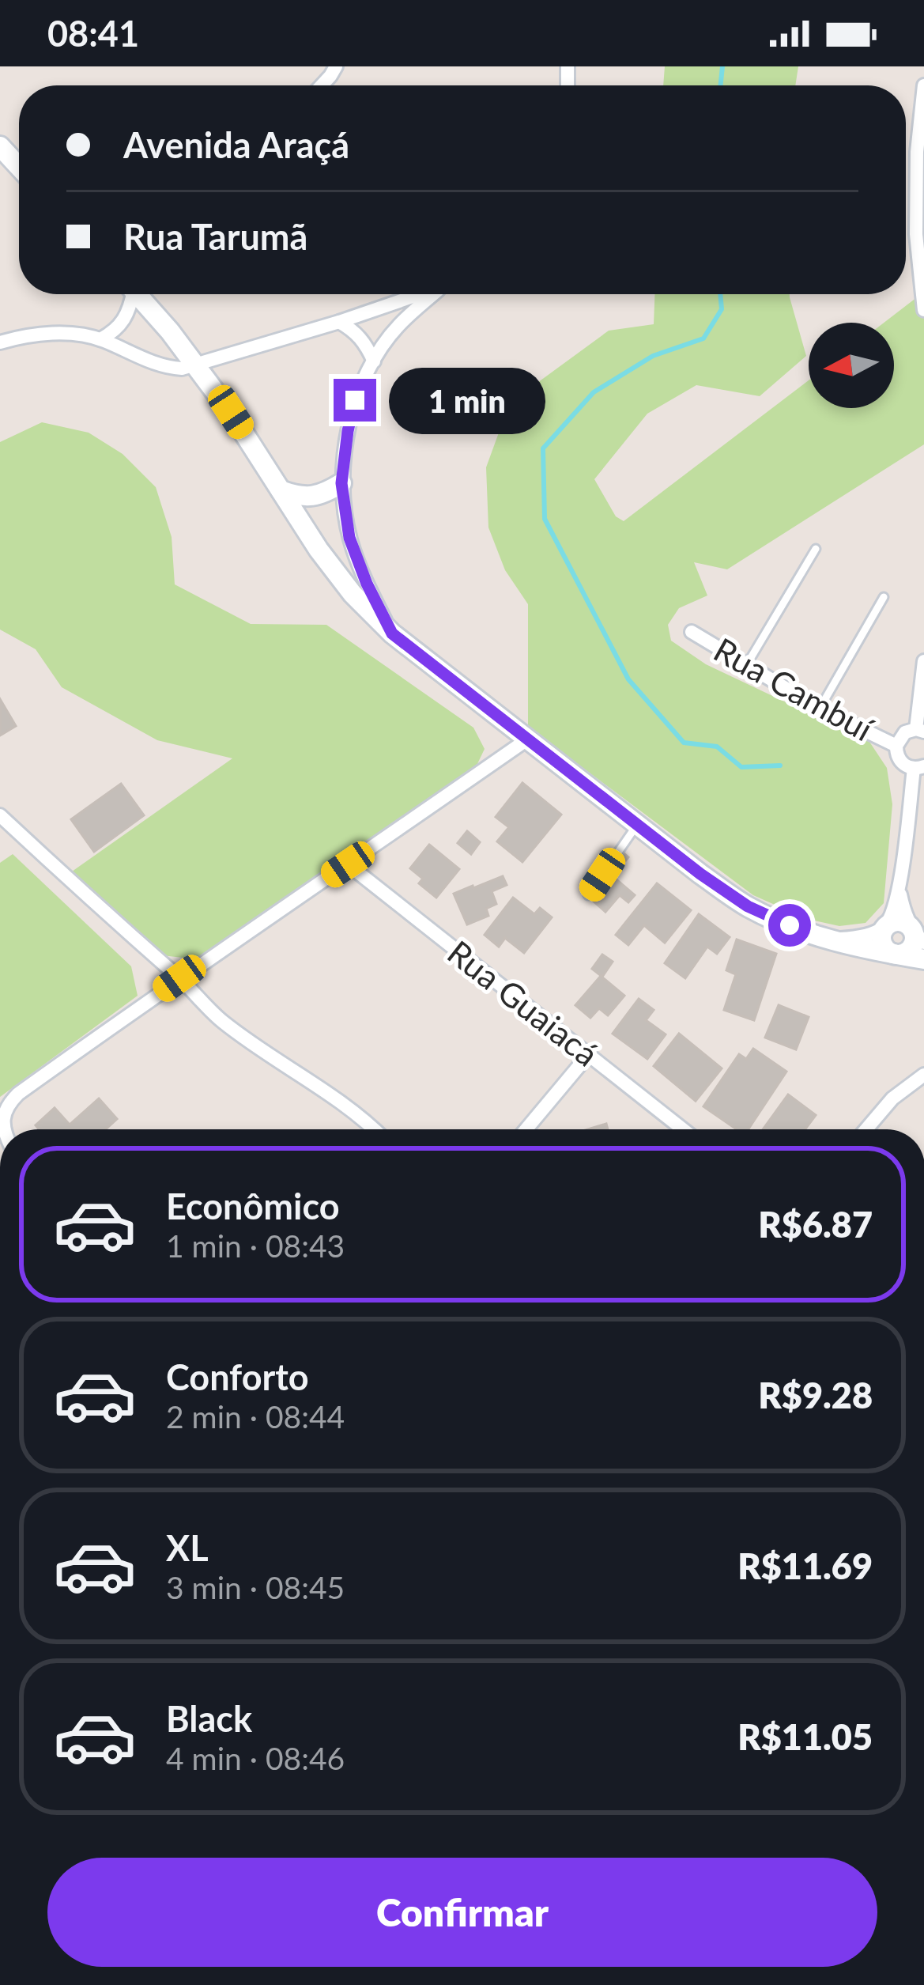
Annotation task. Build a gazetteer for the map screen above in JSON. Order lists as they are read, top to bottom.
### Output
{
  "streets": {
    "street": ["Rua Cambuí", "Rua Guaiacá"]
  },
  "north": "left",
  "page": {
    "status": "08:41",
    "banner": ["Avenida Araçá", "Rua Tarumã"],
    "bubble": "1 min",
    "list": [
      {
        "name": "Econômico",
        "note": "1 min · 08:43",
        "value": "R$6.87"
      },
      {
        "name": "Conforto",
        "note": "2 min · 08:44",
        "value": "R$9.28"
      },
      {
        "name": "XL",
        "note": "3 min · 08:45",
        "value": "R$11.69"
      },
      {
        "name": "Black",
        "note": "4 min · 08:46",
        "value": "R$11.05"
      }
    ],
    "buttons": "Confirmar"
  }
}
